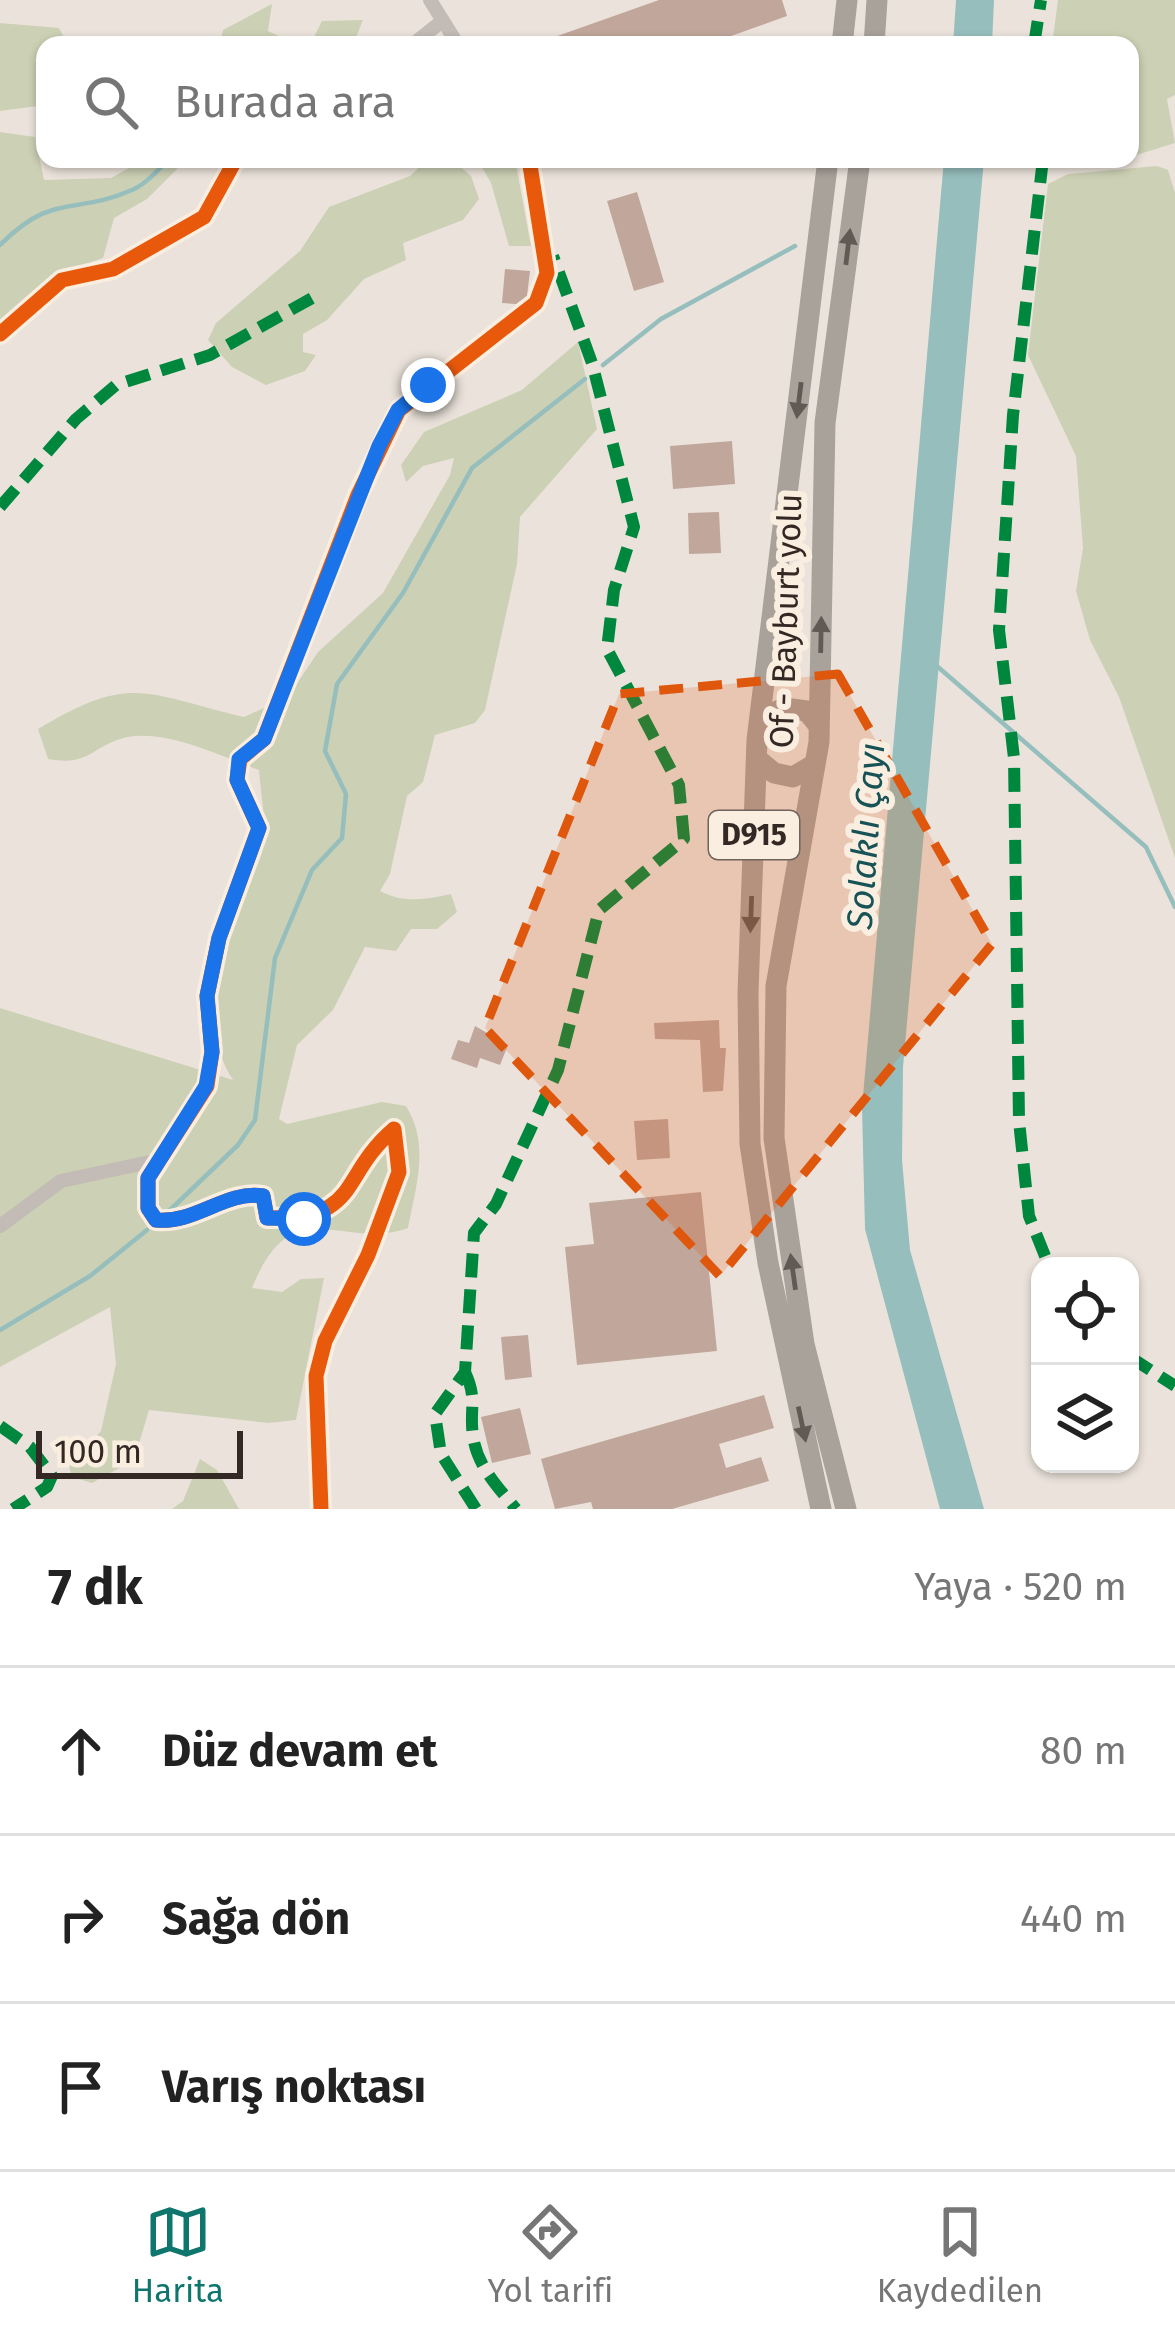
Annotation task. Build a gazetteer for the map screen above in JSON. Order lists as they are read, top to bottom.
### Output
{
  "streets": {
    "highway": ["Of - Bayburt yolu", "D915"]
  },
  "water": ["Solaklı Çayı"],
  "scale_bar": "100 m",
  "page": {
    "search": "Burada ara",
    "scale": "100 m",
    "heading": ["7 dk", "Yaya · 520 m"],
    "list": [
      ["Düz devam et", "80 m"],
      ["Sağa dön", "440 m"],
      "Varış noktası"
    ],
    "nav": ["Harita", "Yol tarifi", "Kaydedilen"]
  }
}
